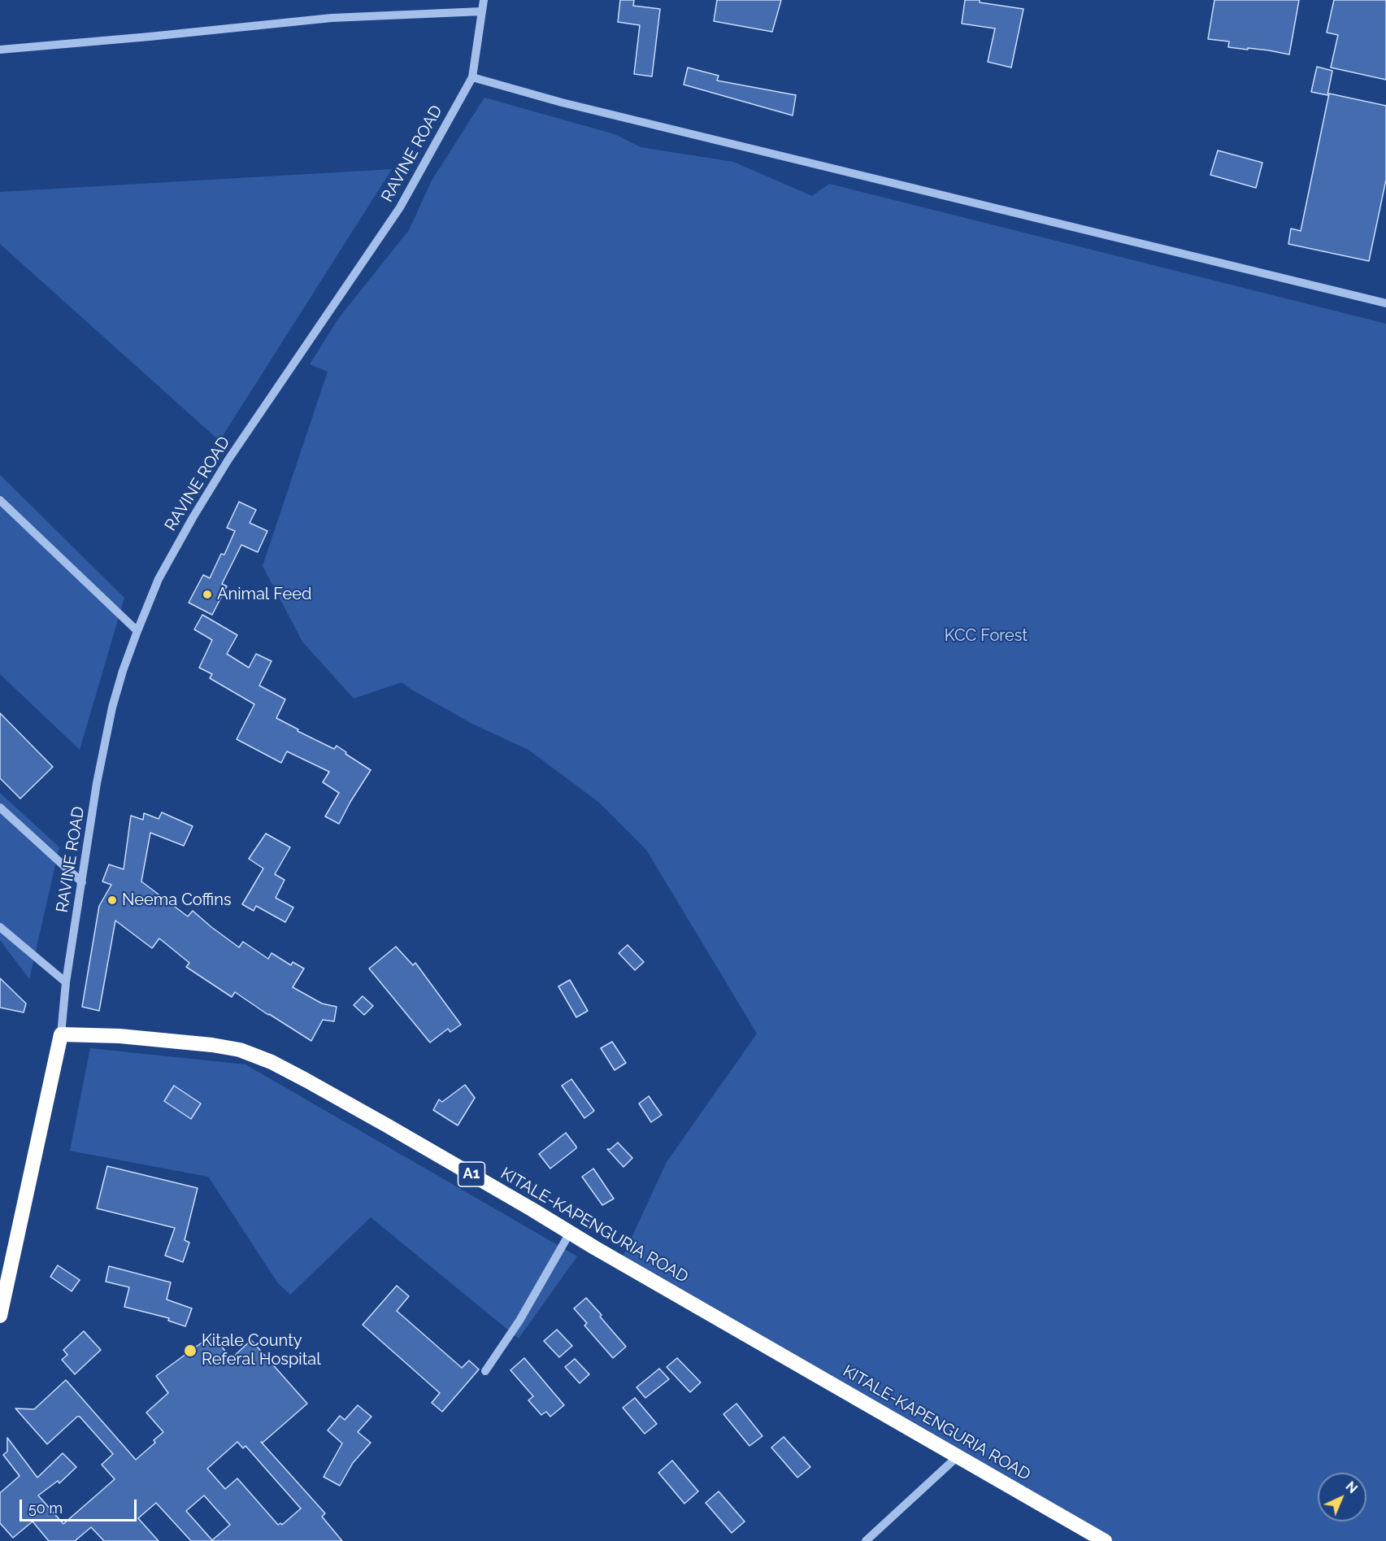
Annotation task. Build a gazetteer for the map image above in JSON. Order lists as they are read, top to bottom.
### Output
{
  "streets": {
    "highway": ["A1", "KITALE-KAPENGURIA ROAD"],
    "street": ["RAVINE ROAD"]
  },
  "crossings": [
    ["RAVINE ROAD", "KITALE-KAPENGURIA ROAD"]
  ],
  "parks": ["KCC Forest"],
  "places": ["Animal Feed", "Neema Coffins", "Kitale County Referal Hospital"],
  "scale_bar": "50 m",
  "north": "top right"
}
